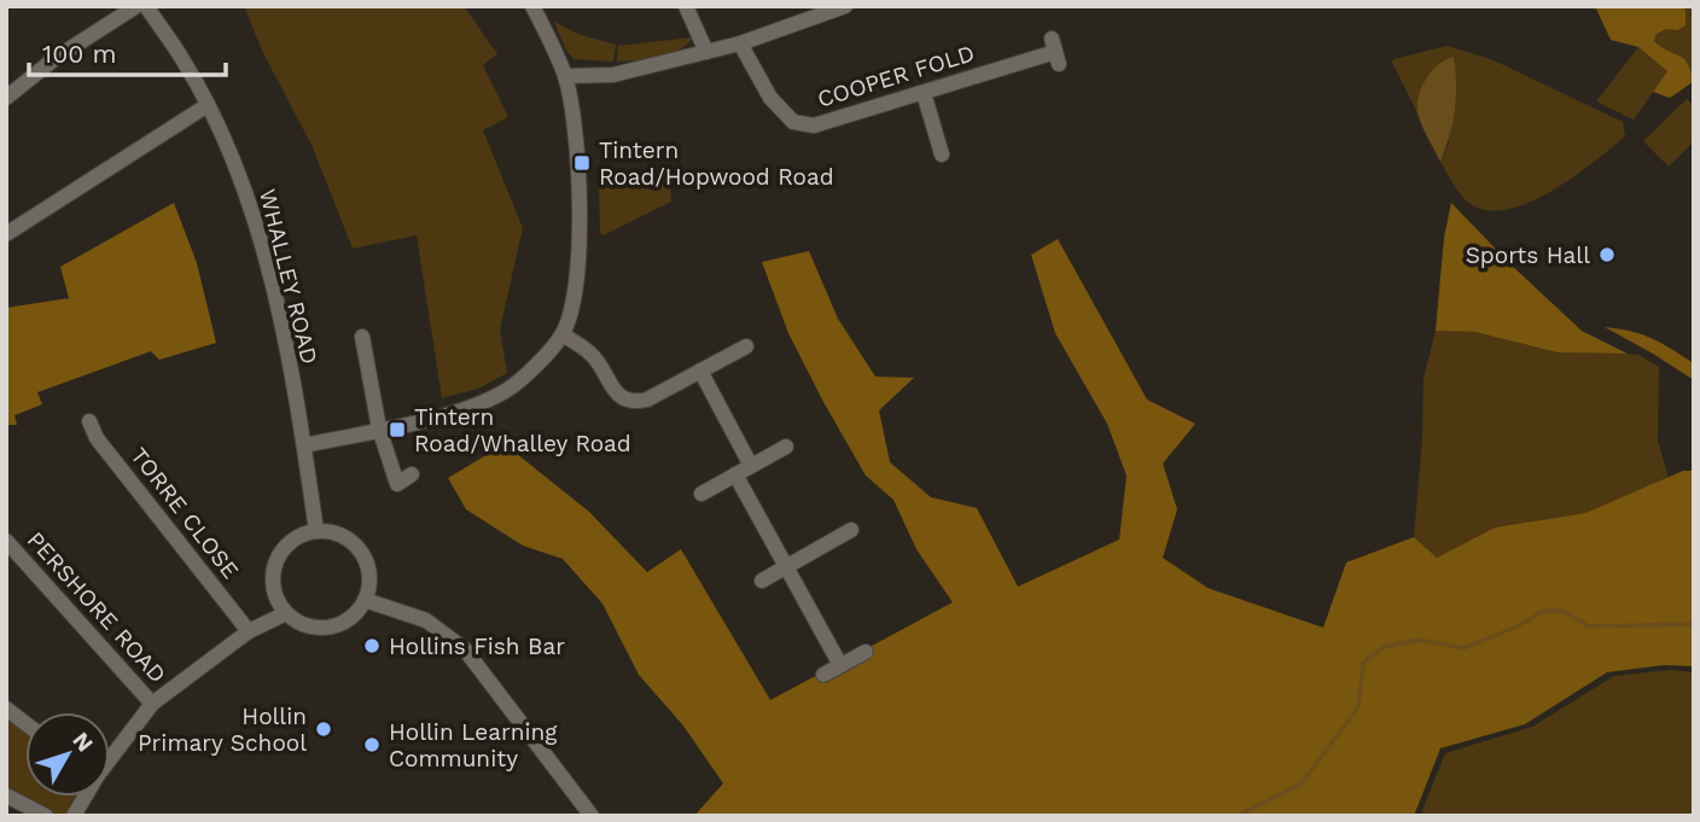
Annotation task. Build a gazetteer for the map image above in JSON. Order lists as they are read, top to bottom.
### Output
{
  "streets": {
    "street": [
      "COOPER FOLD",
      "WHALLEY ROAD",
      "TORRE CLOSE",
      "PERSHORE ROAD"
    ]
  },
  "places": {
    "transit": ["Tintern Road/Hopwood Road", "Tintern Road/Whalley Road"],
    "other": [
      "Sports Hall",
      "Hollins Fish Bar",
      "Hollin Primary School",
      "Hollin Learning Community"
    ]
  },
  "scale_bar": "100 m",
  "north": "top right"
}
